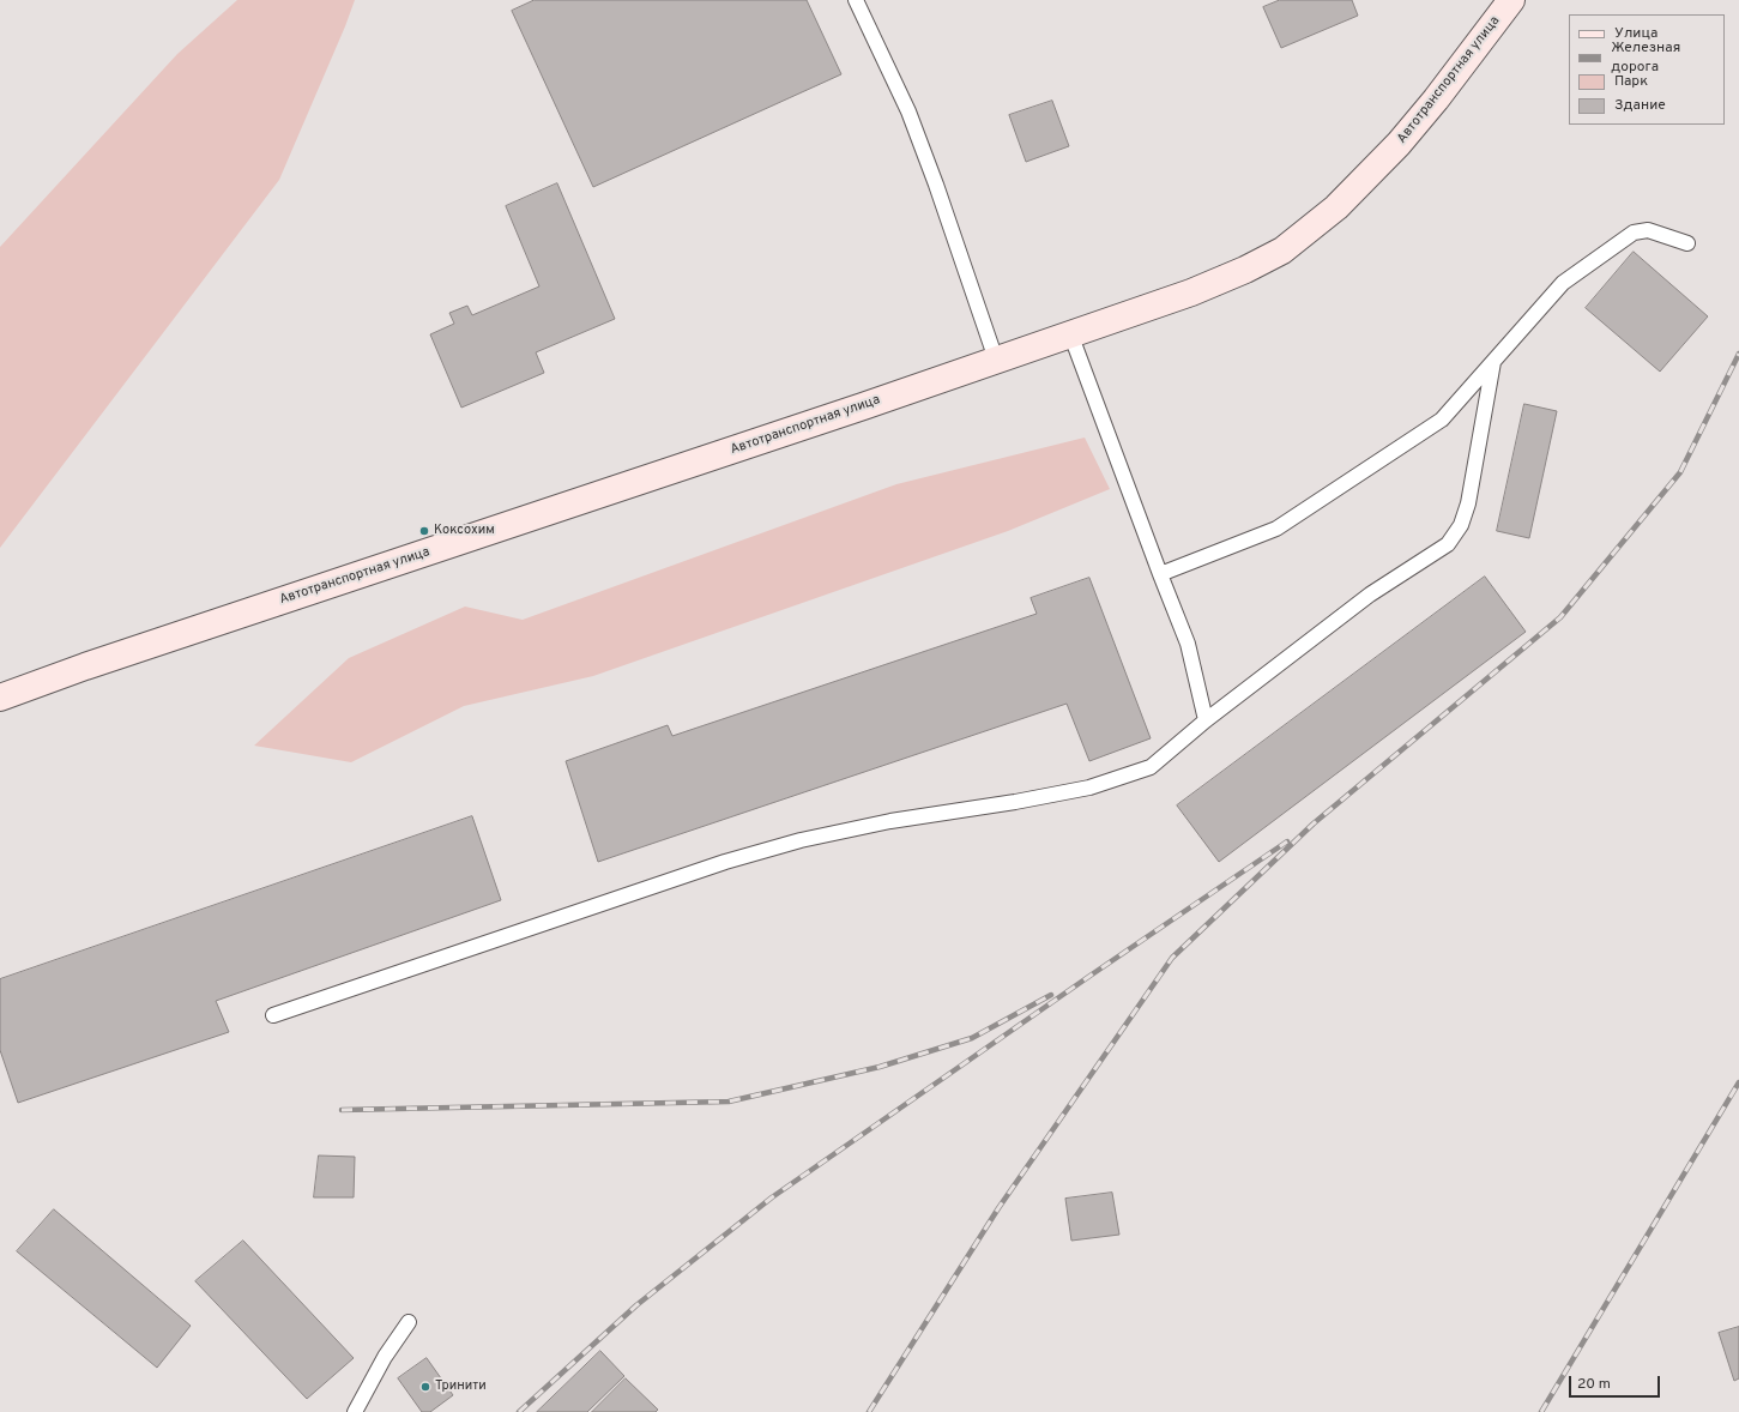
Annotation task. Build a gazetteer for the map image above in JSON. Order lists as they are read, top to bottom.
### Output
{
  "streets": {
    "main road": ["Автотранспортная улица"]
  },
  "places": ["Коксохим", "Тринити"],
  "legend": [
    "Улица",
    "Железная дорога",
    "Парк",
    "Здание"
  ],
  "scale_bar": "20 m"
}
